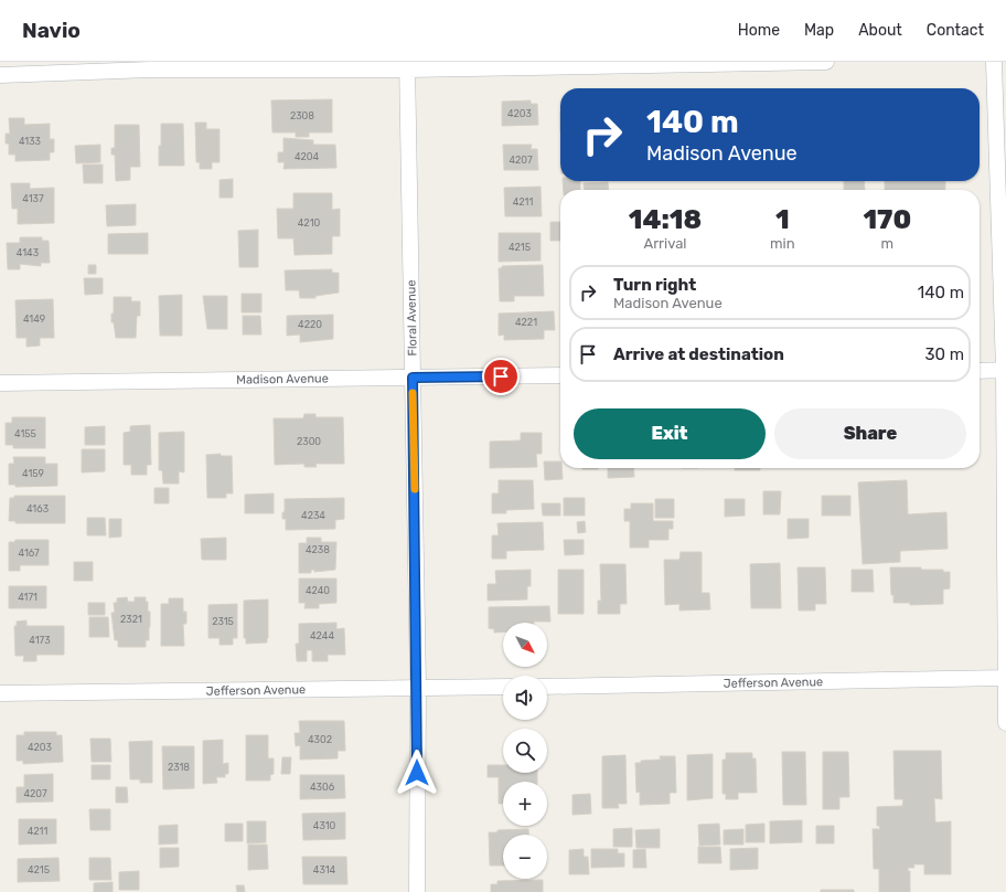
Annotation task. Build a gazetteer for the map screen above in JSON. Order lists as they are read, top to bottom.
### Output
{
  "streets": {
    "street": ["Floral Avenue", "Madison Avenue", "Jefferson Avenue"]
  },
  "crossings": [
    ["Floral Avenue", "Madison Avenue"],
    ["Floral Avenue", "Jefferson Avenue"]
  ],
  "house_numbers": [
    "4203",
    "2308",
    "4133",
    "4204",
    "4207",
    "4137",
    "4211",
    "4210",
    "4215",
    "4143",
    "4149",
    "4221",
    "4220",
    "4155",
    "2300",
    "4159",
    "4163",
    "4234",
    "4238",
    "4167",
    "4240",
    "4171",
    "2321",
    "2315",
    "4244",
    "4173",
    "4302",
    "4203",
    "2318",
    "4306",
    "4207",
    "4310",
    "4211",
    "4215",
    "4314"
  ],
  "north": "bottom right",
  "page": {
    "header": "Navio",
    "nav": [
      "Home",
      "Map",
      "About",
      "Contact"
    ],
    "turn": ["140 m", "Madison Avenue"],
    "eta": [
      "14:18",
      "Arrival",
      "1",
      "min",
      "170",
      "m"
    ],
    "list": [
      {
        "name": "Turn right",
        "note": "Madison Avenue",
        "value": "140 m"
      },
      {
        "name": "Arrive at destination",
        "value": "30 m"
      }
    ],
    "buttons": ["Exit", "Share"],
    "map_buttons": ["+", "−"]
  }
}
